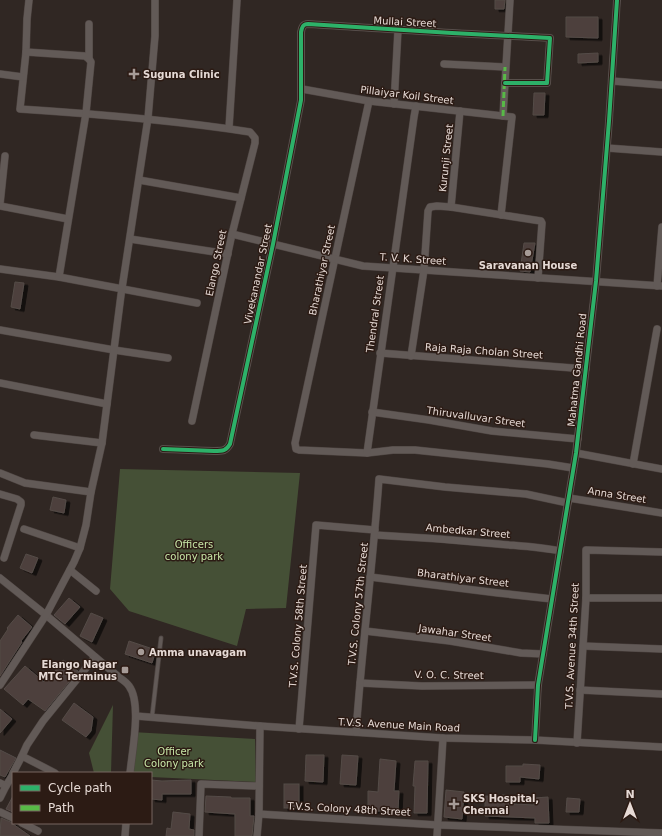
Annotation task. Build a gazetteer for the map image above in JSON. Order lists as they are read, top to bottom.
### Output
{
  "streets": {
    "street": [
      "Mullai Street",
      "Pillaiyar Koil Street",
      "Kurunji Street",
      "T. V. K. Street",
      "Elango Street",
      "Bharathiyar Street",
      "Vivekanandar Street",
      "Thendral Street",
      "Raja Raja Cholan Street",
      "Mahatma Gandhi Road",
      "Thiruvalluvar Street",
      "Anna Street",
      "Ambedkar Street",
      "T.V.S. Colony 57th Street",
      "T.V.S. Colony 58th Street",
      "Jawahar Street",
      "T.V.S. Avenue 34th Street",
      "V. O. C. Street",
      "T.V.S. Avenue Main Road",
      "T.V.S. Colony 48th Street"
    ]
  },
  "crossings": [
    ["Mullai Street", "Vivekanandar Street"],
    ["Pillaiyar Koil Street", "Kurunji Street"],
    ["Pillaiyar Koil Street", "Bharathiyar Street"],
    ["Pillaiyar Koil Street", "Vivekanandar Street"],
    ["Pillaiyar Koil Street", "Thendral Street"],
    ["T. V. K. Street", "Elango Street"],
    ["T. V. K. Street", "Bharathiyar Street"],
    ["T. V. K. Street", "Vivekanandar Street"],
    ["T. V. K. Street", "Thendral Street"],
    ["T. V. K. Street", "Mahatma Gandhi Road"],
    ["Bharathiyar Street", "Thendral Street"],
    ["Bharathiyar Street", "Mahatma Gandhi Road"],
    ["Bharathiyar Street", "T.V.S. Colony 57th Street"],
    ["Thendral Street", "Raja Raja Cholan Street"],
    ["Thendral Street", "Thiruvalluvar Street"],
    ["Raja Raja Cholan Street", "Mahatma Gandhi Road"],
    ["Mahatma Gandhi Road", "Thiruvalluvar Street"],
    ["Mahatma Gandhi Road", "Anna Street"],
    ["Mahatma Gandhi Road", "Ambedkar Street"],
    ["Mahatma Gandhi Road", "Jawahar Street"],
    ["Mahatma Gandhi Road", "V. O. C. Street"],
    ["Mahatma Gandhi Road", "T.V.S. Avenue Main Road"],
    ["Anna Street", "T.V.S. Colony 57th Street"],
    ["Ambedkar Street", "T.V.S. Colony 57th Street"],
    ["Ambedkar Street", "T.V.S. Colony 58th Street"],
    ["T.V.S. Colony 57th Street", "Jawahar Street"],
    ["T.V.S. Colony 57th Street", "V. O. C. Street"],
    ["T.V.S. Colony 57th Street", "T.V.S. Avenue Main Road"],
    ["T.V.S. Colony 58th Street", "T.V.S. Avenue Main Road"],
    ["T.V.S. Avenue 34th Street", "T.V.S. Avenue Main Road"]
  ],
  "parks": ["Officers colony park", "Officer Colony park"],
  "places": {
    "health": ["Suguna Clinic", "SKS Hospital, Chennai"],
    "other": ["Saravanan House", "Amma unavagam"],
    "transit": ["Elango Nagar MTC Terminus"]
  },
  "legend": ["Cycle path", "Path"],
  "north": "top"
}
